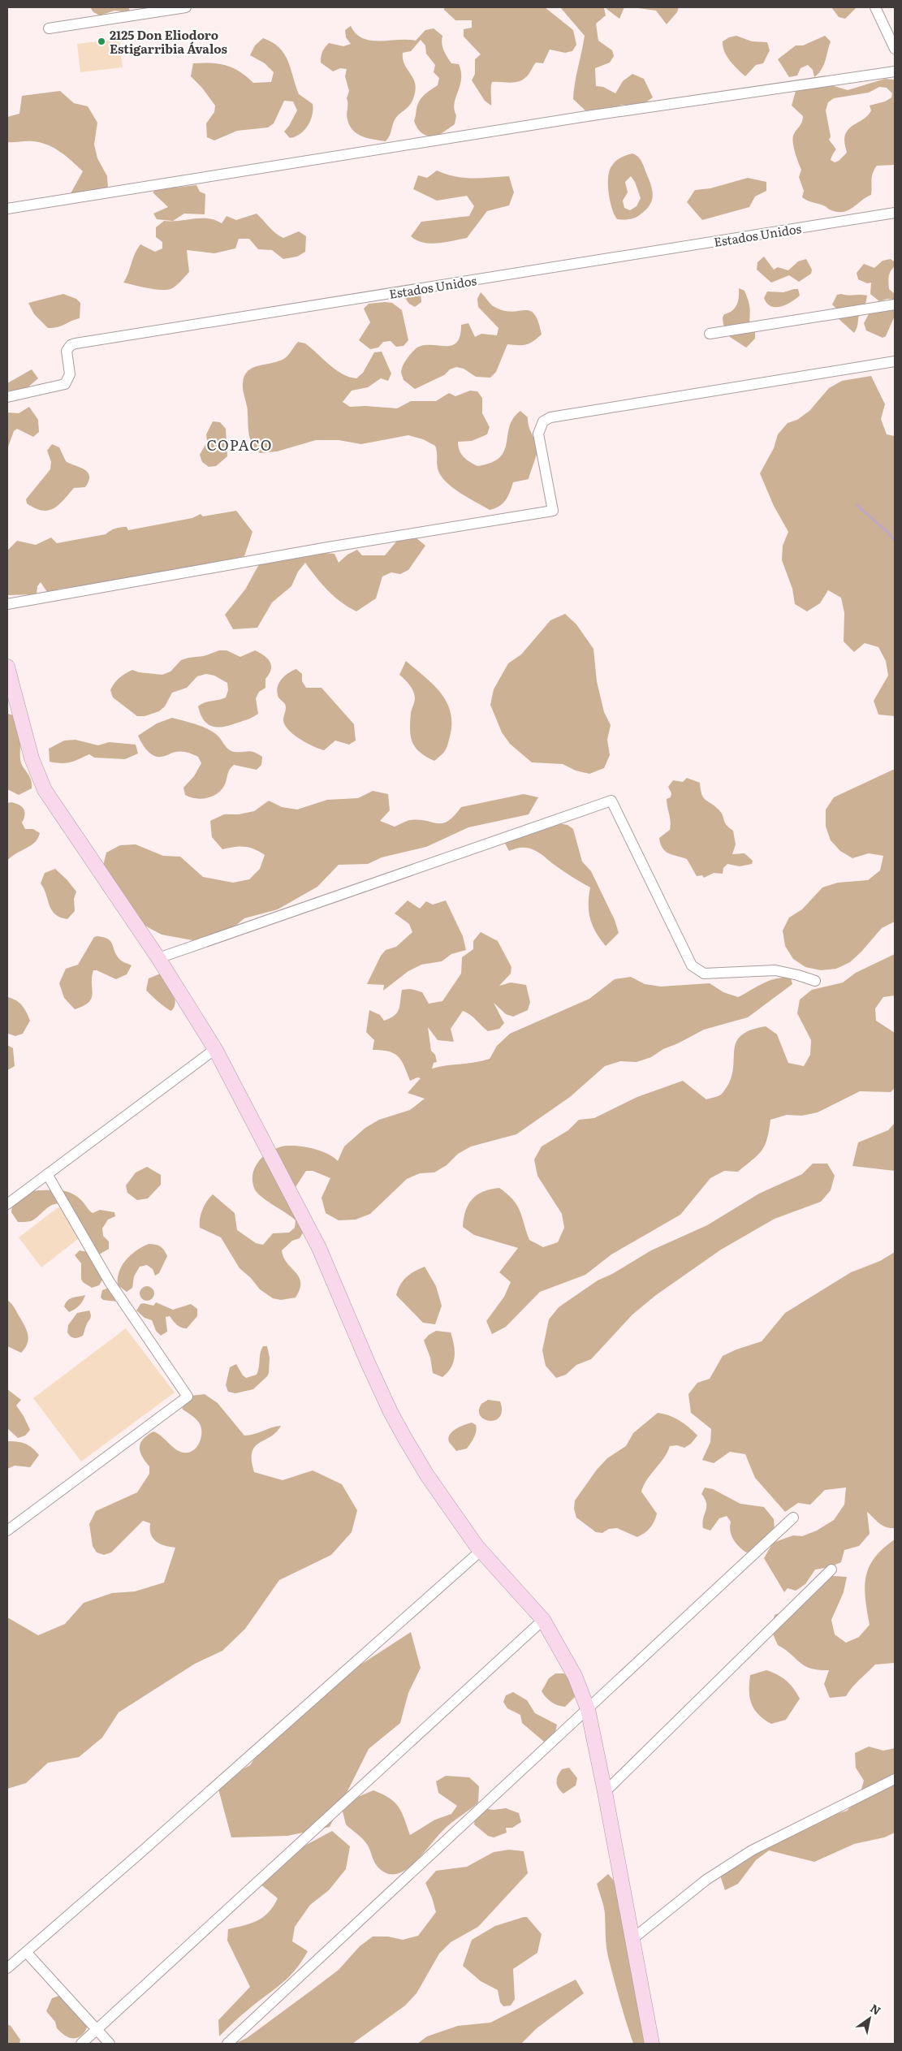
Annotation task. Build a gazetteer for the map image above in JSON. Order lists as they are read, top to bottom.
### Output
{
  "streets": {
    "street": ["Estados Unidos"]
  },
  "districts": ["COPACO"],
  "places": ["2125 Don Eliodoro Estigarribia Ávalos"],
  "north": "top right"
}
